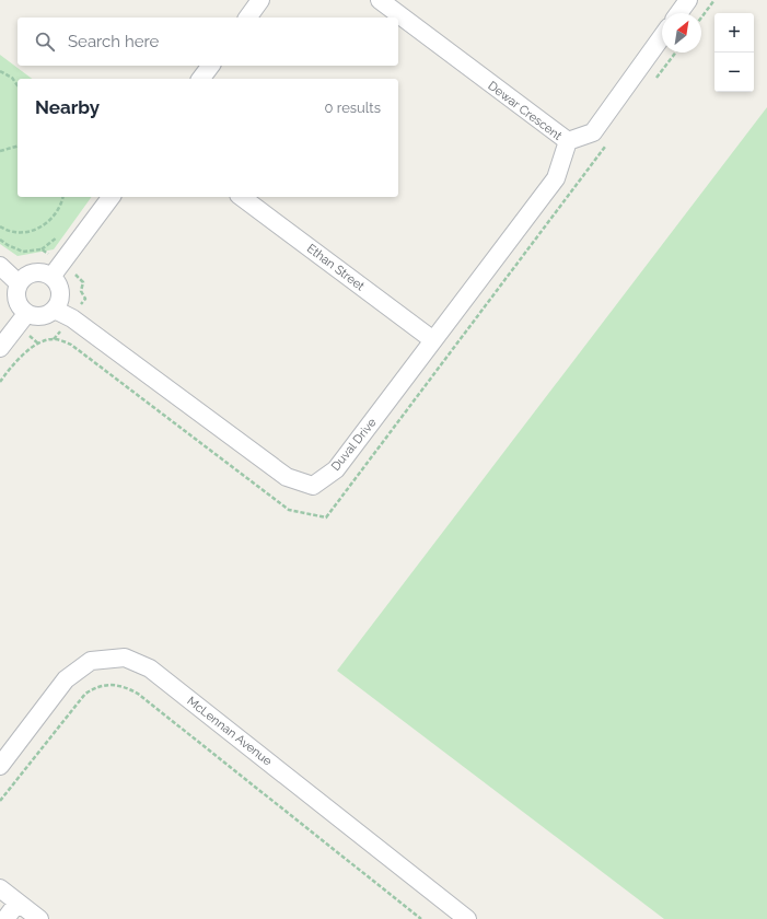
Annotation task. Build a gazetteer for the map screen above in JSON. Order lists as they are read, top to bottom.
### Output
{
  "streets": {
    "street": [
      "Dewar Crescent",
      "Ethan Street",
      "Duval Drive",
      "McLennan Avenue"
    ]
  },
  "crossings": [
    ["Dewar Crescent", "Duval Drive"],
    ["Ethan Street", "Duval Drive"]
  ],
  "north": "top right",
  "page": {
    "map_buttons": ["+", "−"],
    "search": "Search here",
    "heading": ["Nearby", "0 results"]
  }
}
